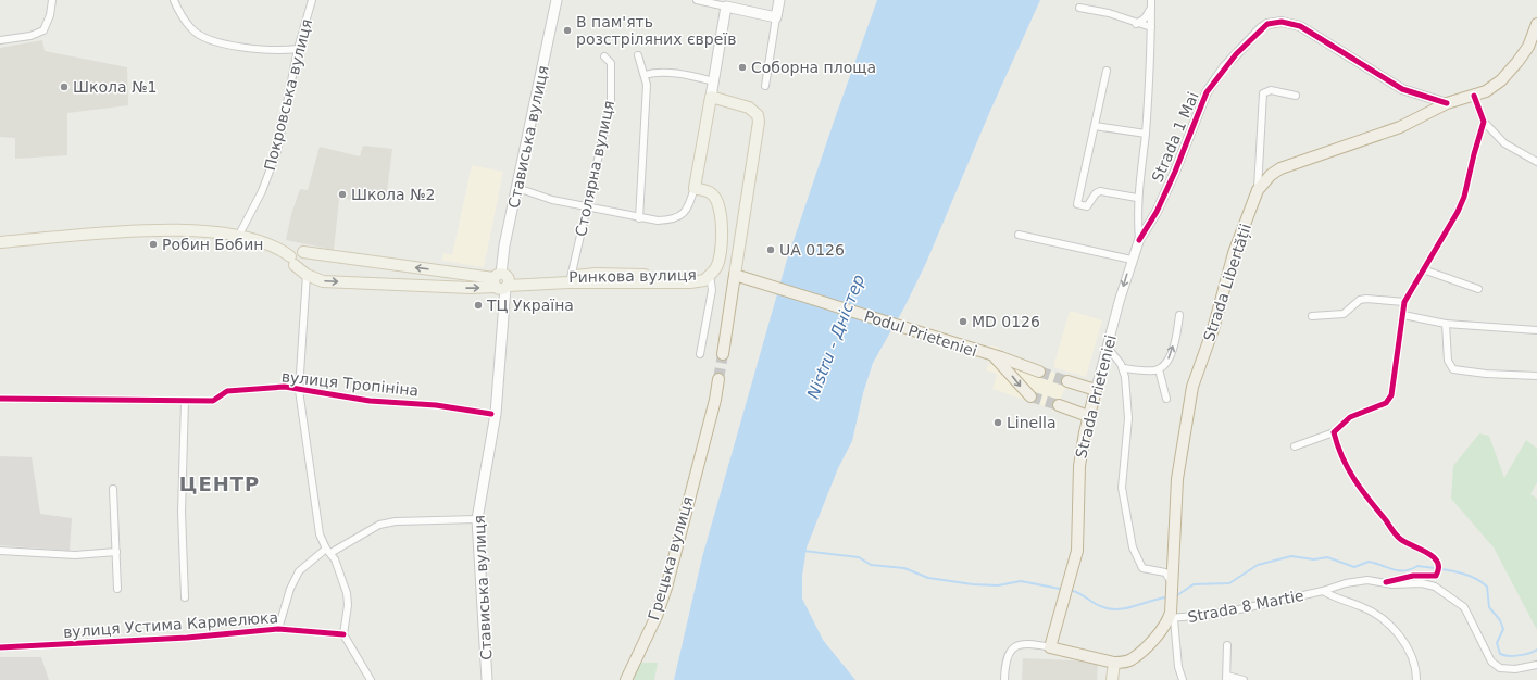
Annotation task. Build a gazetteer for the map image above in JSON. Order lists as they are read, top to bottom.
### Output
{
  "streets": {
    "highway": [
      "Strada Libertății",
      "Podul Prieteniei",
      "Strada Prieteniei",
      "Грецька вулиця"
    ],
    "main road": ["Стависька вулиця", "Ринкова вулиця"],
    "street": [
      "Покровська вулиця",
      "Strada 1 Mai",
      "Столярна вулиця",
      "вулиця Тропініна",
      "Strada 8 Martie",
      "вулиця Устима Кармелюка"
    ]
  },
  "crossings": [
    ["Покровська вулиця", "Ринкова вулиця"],
    ["Стависька вулиця", "Ринкова вулиця"],
    ["Стависька вулиця", "вулиця Тропініна"],
    ["Strada 1 Mai", "Strada Libertății"],
    ["Strada 1 Mai", "Strada Prieteniei"],
    ["Столярна вулиця", "Ринкова вулиця"],
    ["Strada Libertății", "Strada 8 Martie"]
  ],
  "districts": ["ЦЕНТР"],
  "water": ["Nistru - Дністер"],
  "places": [
    "В пам'ять розстріляних євреїв",
    "Соборна площа",
    "Школа №1",
    "Школа №2",
    "Робин Бобин",
    "UA 0126",
    "ТЦ Україна",
    "MD 0126",
    "Linella"
  ]
}
